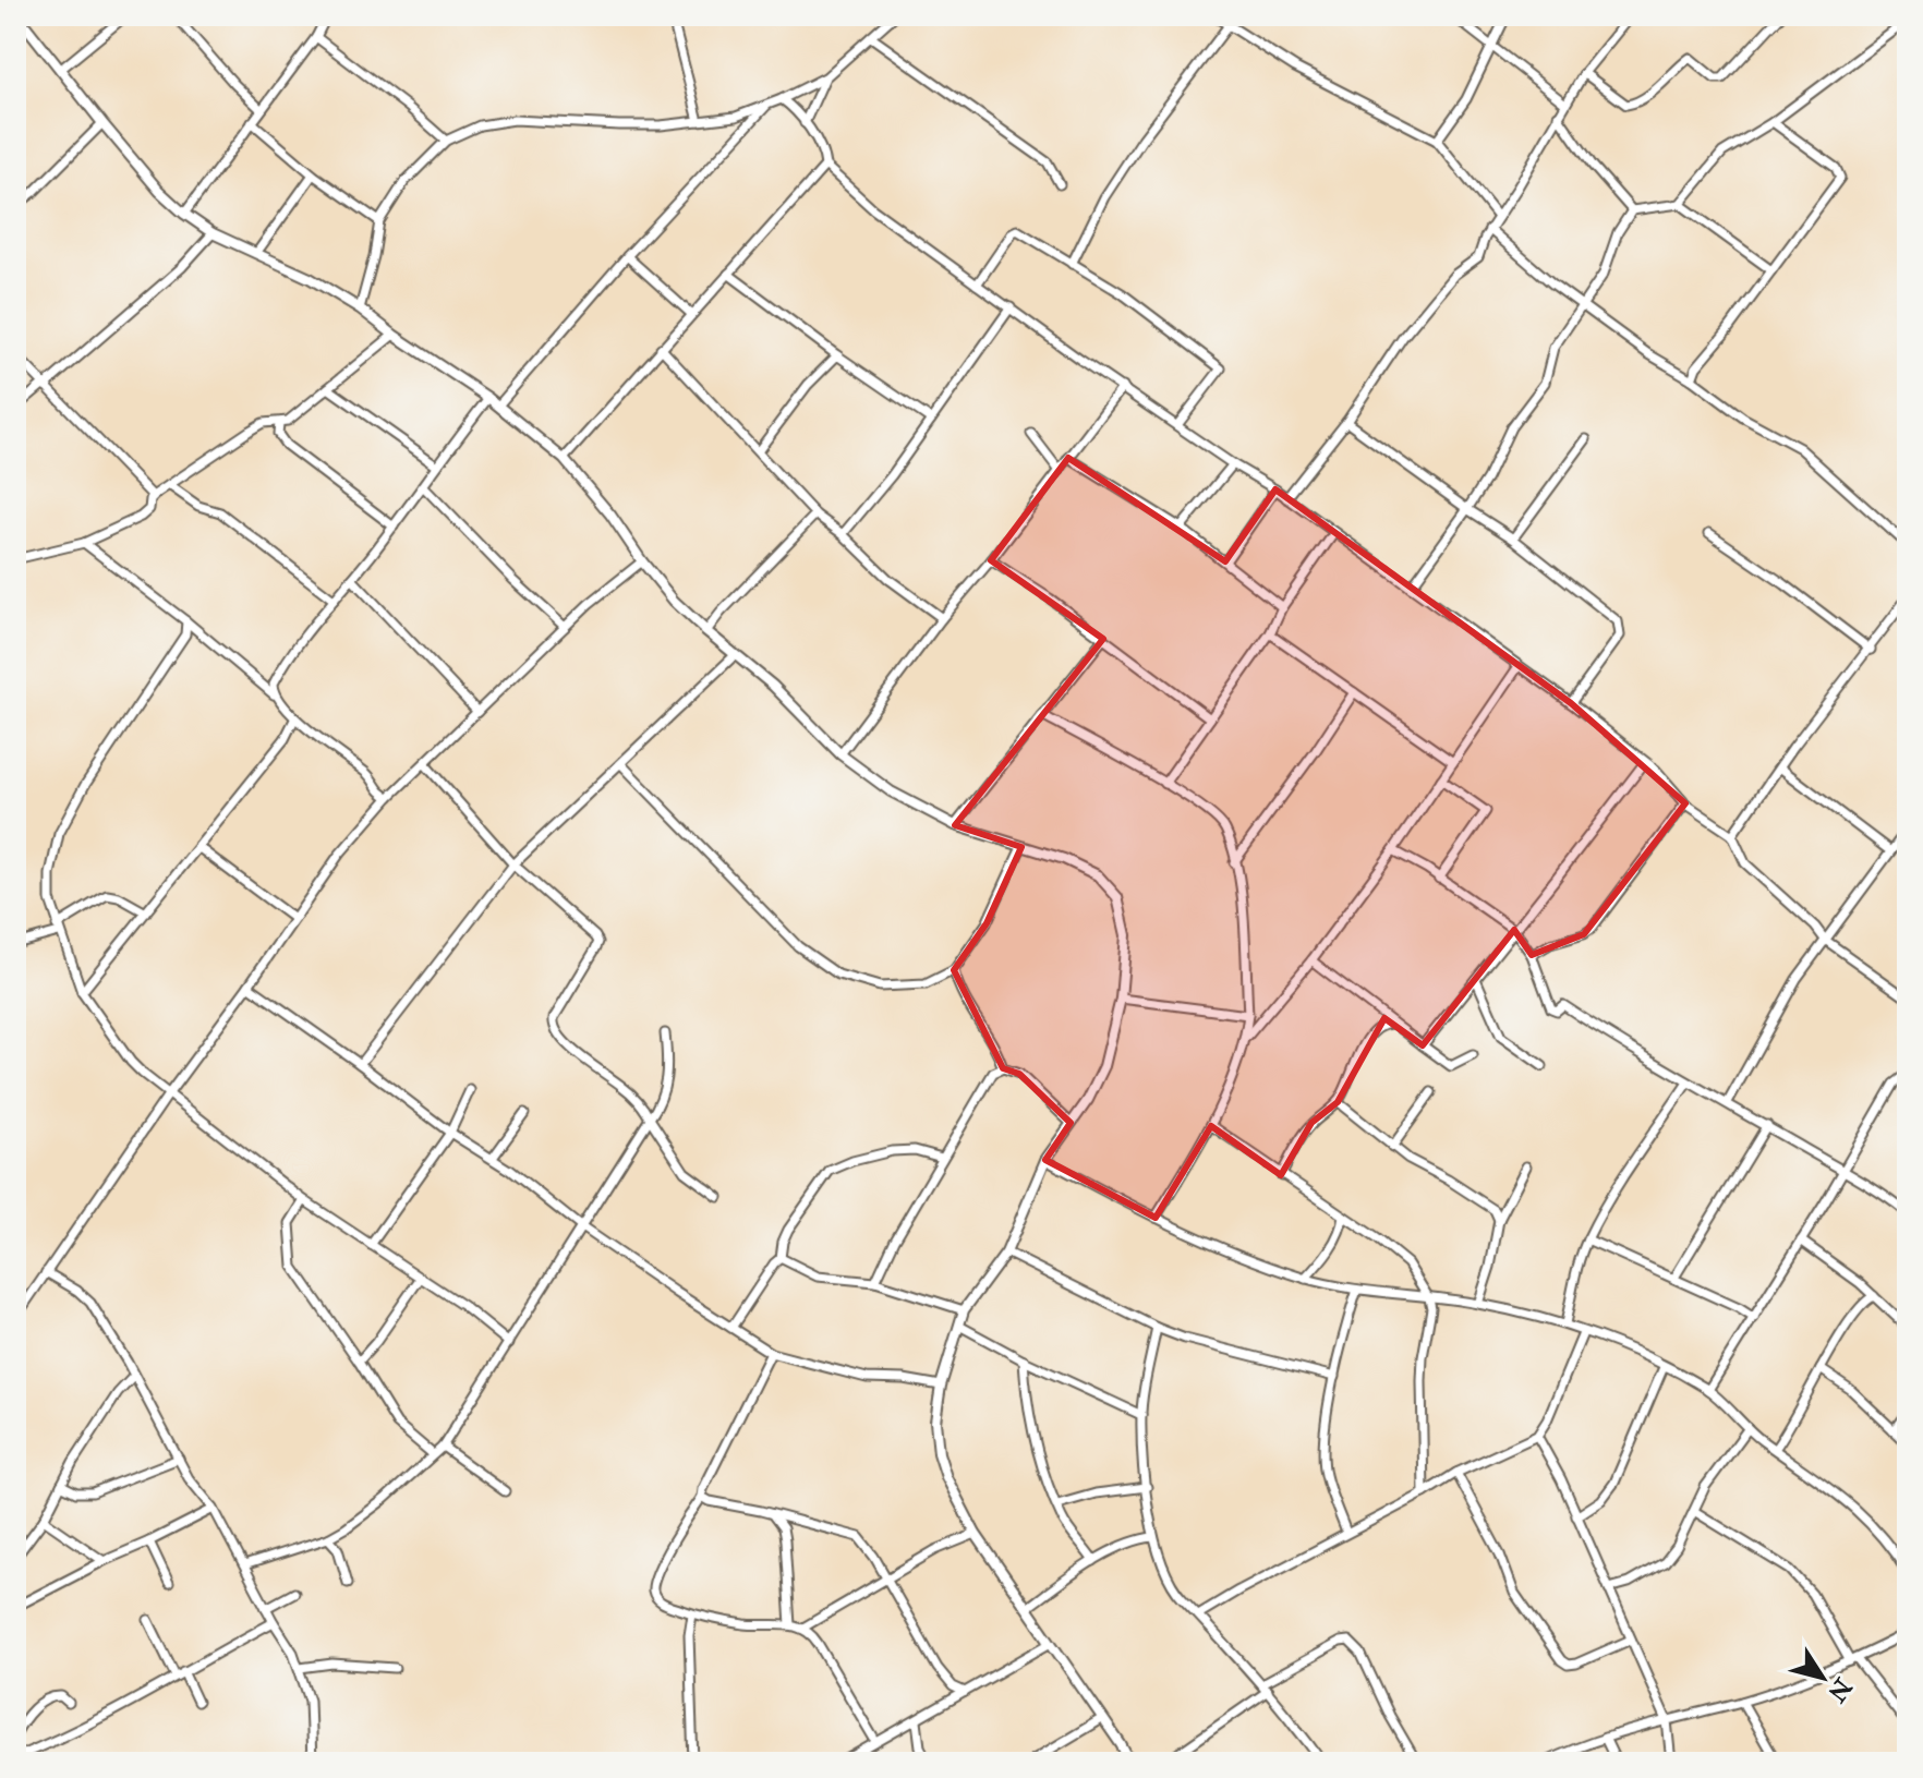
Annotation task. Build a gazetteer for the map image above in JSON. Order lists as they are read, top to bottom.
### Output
{
  "north": "bottom right"
}
